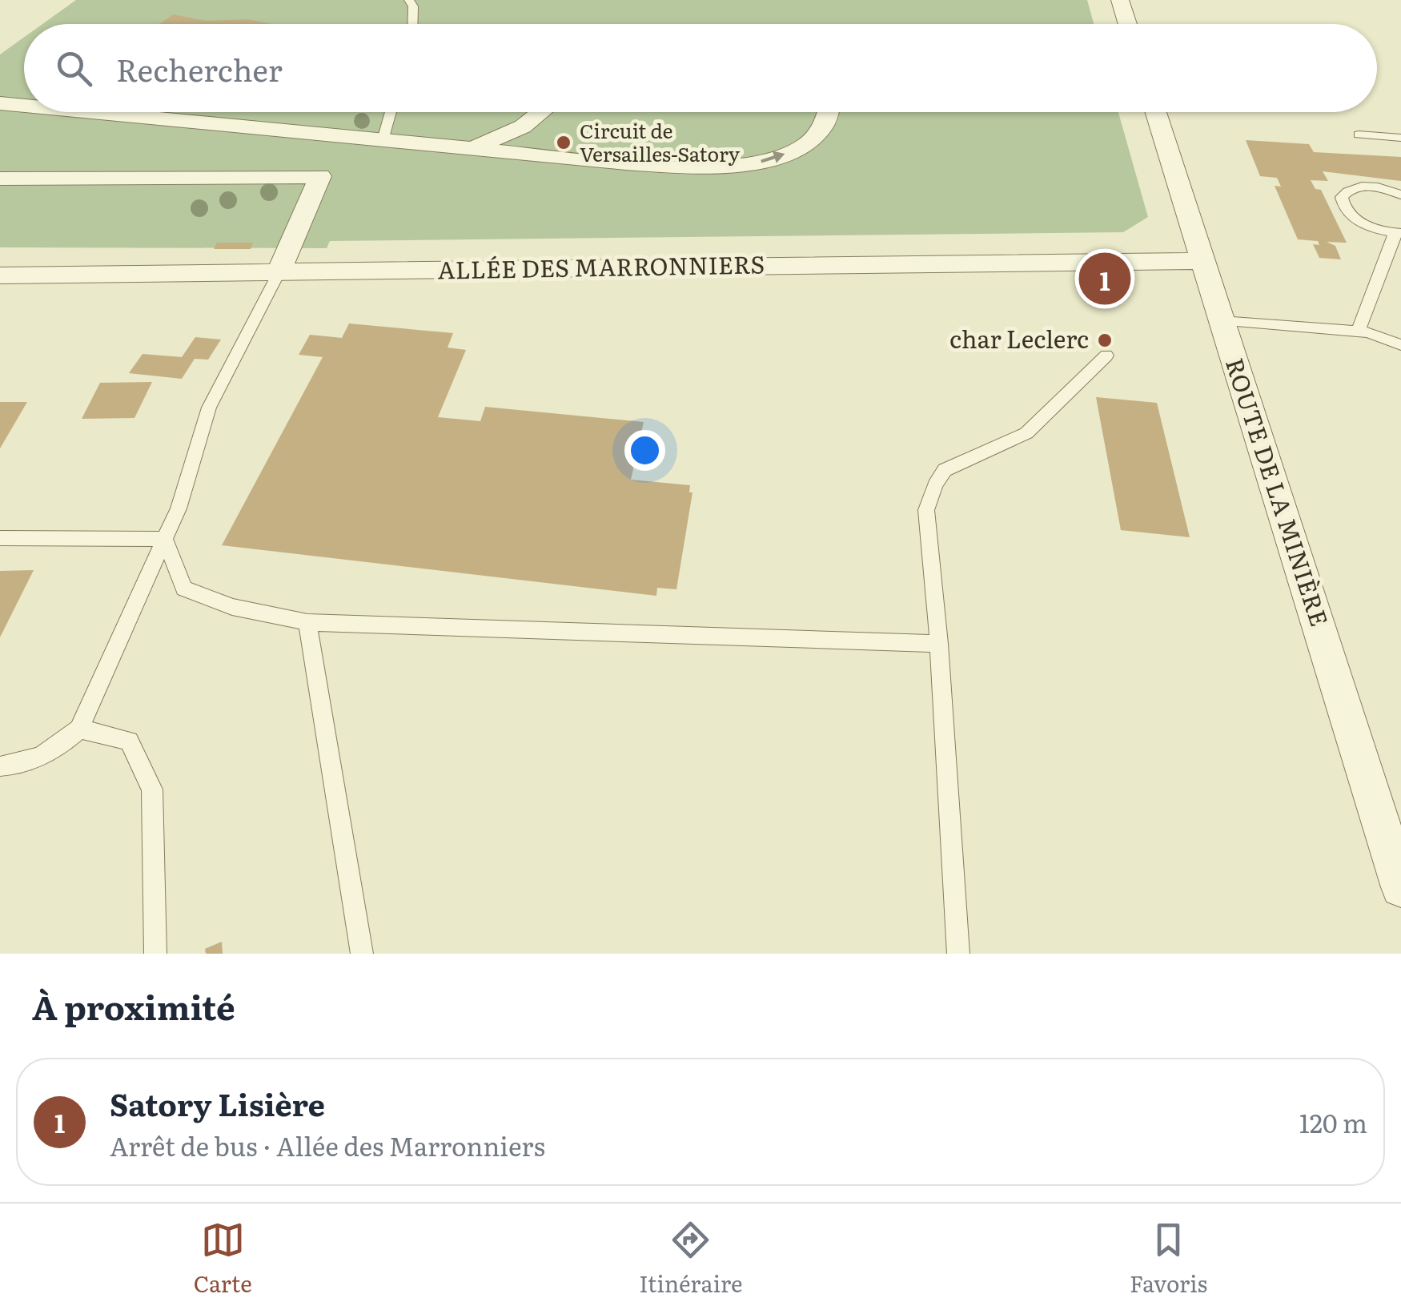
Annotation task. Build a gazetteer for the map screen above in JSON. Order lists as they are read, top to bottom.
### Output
{
  "streets": {
    "street": ["ALLÉE DES MARRONNIERS", "ROUTE DE LA MINIÈRE"]
  },
  "crossings": [
    ["ALLÉE DES MARRONNIERS", "ROUTE DE LA MINIÈRE"]
  ],
  "places": ["Circuit de Versailles-Satory", "char Leclerc"],
  "page": {
    "search": "Rechercher",
    "pins": "1",
    "heading": "À proximité",
    "list": [
      {
        "mark": "1",
        "name": "Satory Lisière",
        "note": "Arrêt de bus · Allée des Marronniers",
        "value": "120 m"
      }
    ],
    "nav": ["Carte", "Itinéraire", "Favoris"]
  }
}
